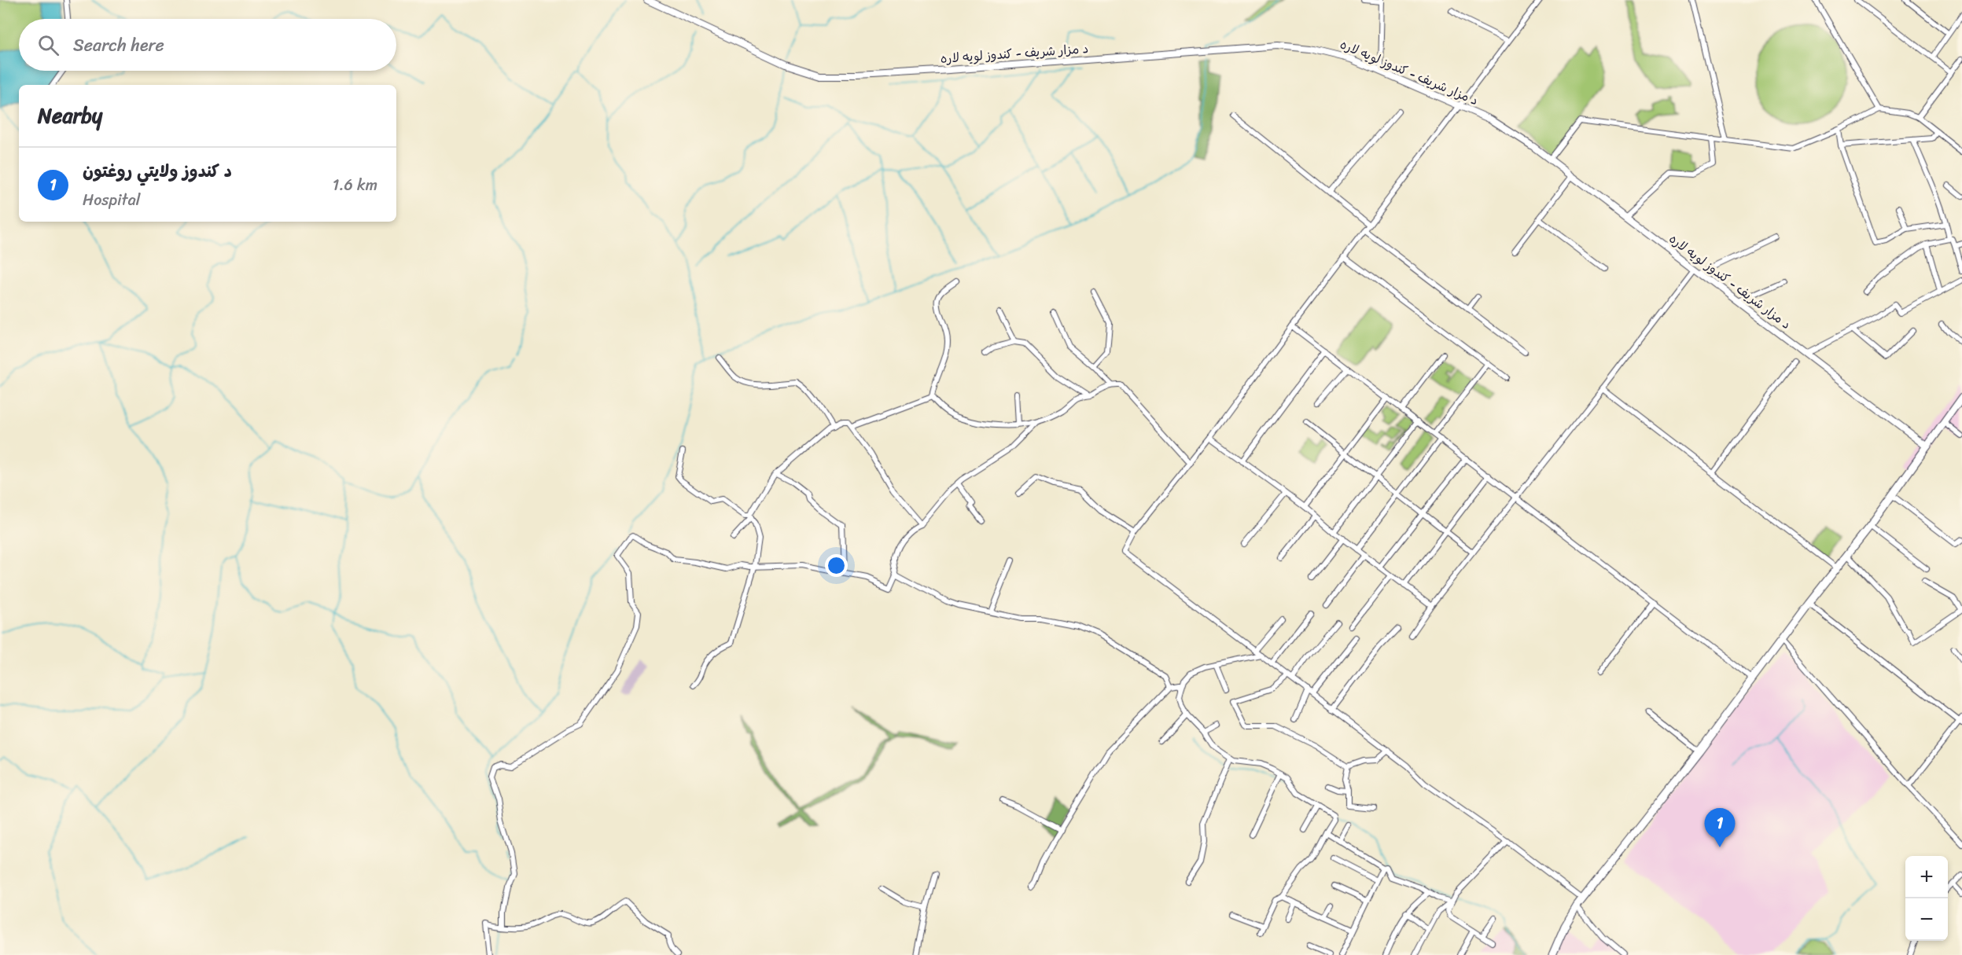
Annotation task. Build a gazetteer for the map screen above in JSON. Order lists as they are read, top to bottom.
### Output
{
  "streets": {
    "main road": ["د مزار شریف - کندوز لویه لاره"]
  },
  "page": {
    "search": "Search here",
    "heading": "Nearby",
    "list": [
      {
        "mark": "1",
        "name": "د کندوز ولایتي روغتون",
        "note": "Hospital",
        "value": "1.6 km"
      }
    ],
    "pins": "1",
    "map_buttons": ["+", "−"]
  }
}
